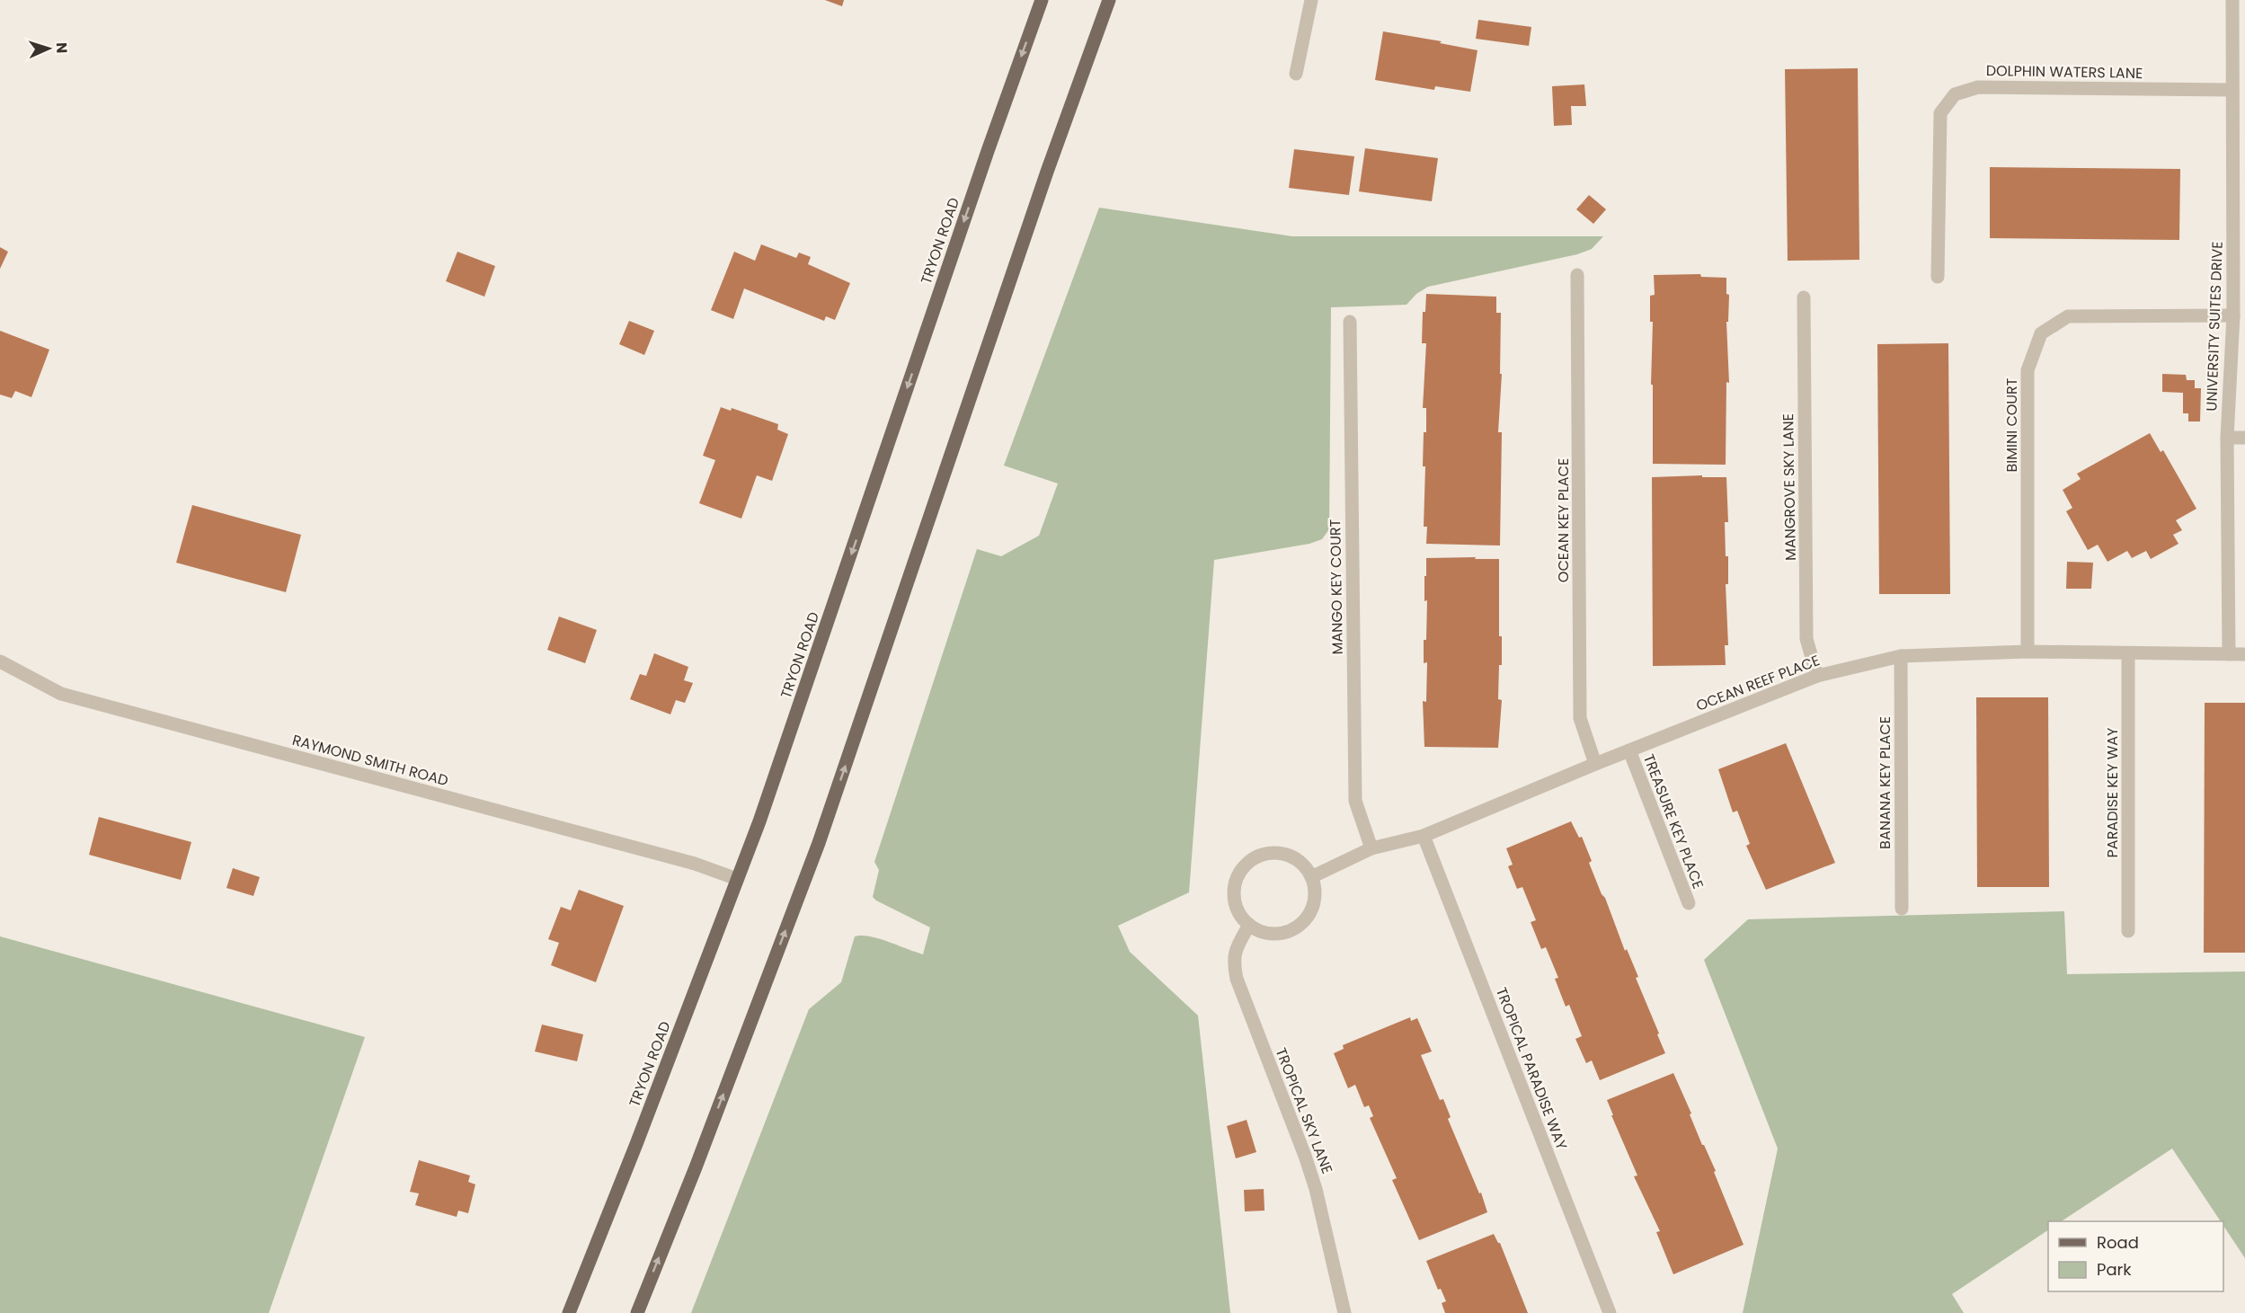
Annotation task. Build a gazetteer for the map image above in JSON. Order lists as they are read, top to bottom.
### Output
{
  "streets": {
    "main road": ["TRYON ROAD"],
    "street": [
      "DOLPHIN WATERS LANE",
      "UNIVERSITY SUITES DRIVE",
      "BIMINI COURT",
      "MANGROVE SKY LANE",
      "OCEAN KEY PLACE",
      "MANGO KEY COURT",
      "OCEAN REEF PLACE",
      "RAYMOND SMITH ROAD",
      "BANANA KEY PLACE",
      "PARADISE KEY WAY",
      "TREASURE KEY PLACE",
      "TROPICAL PARADISE WAY",
      "TROPICAL SKY LANE"
    ]
  },
  "crossings": [
    ["DOLPHIN WATERS LANE", "UNIVERSITY SUITES DRIVE"],
    ["TRYON ROAD", "RAYMOND SMITH ROAD"],
    ["UNIVERSITY SUITES DRIVE", "BIMINI COURT"],
    ["UNIVERSITY SUITES DRIVE", "OCEAN REEF PLACE"],
    ["BIMINI COURT", "OCEAN REEF PLACE"],
    ["MANGROVE SKY LANE", "OCEAN REEF PLACE"],
    ["OCEAN KEY PLACE", "OCEAN REEF PLACE"],
    ["MANGO KEY COURT", "OCEAN REEF PLACE"],
    ["OCEAN REEF PLACE", "BANANA KEY PLACE"],
    ["OCEAN REEF PLACE", "PARADISE KEY WAY"],
    ["OCEAN REEF PLACE", "TREASURE KEY PLACE"],
    ["OCEAN REEF PLACE", "TROPICAL PARADISE WAY"],
    ["OCEAN REEF PLACE", "TROPICAL SKY LANE"]
  ],
  "legend": ["Road", "Park"],
  "north": "right"
}
